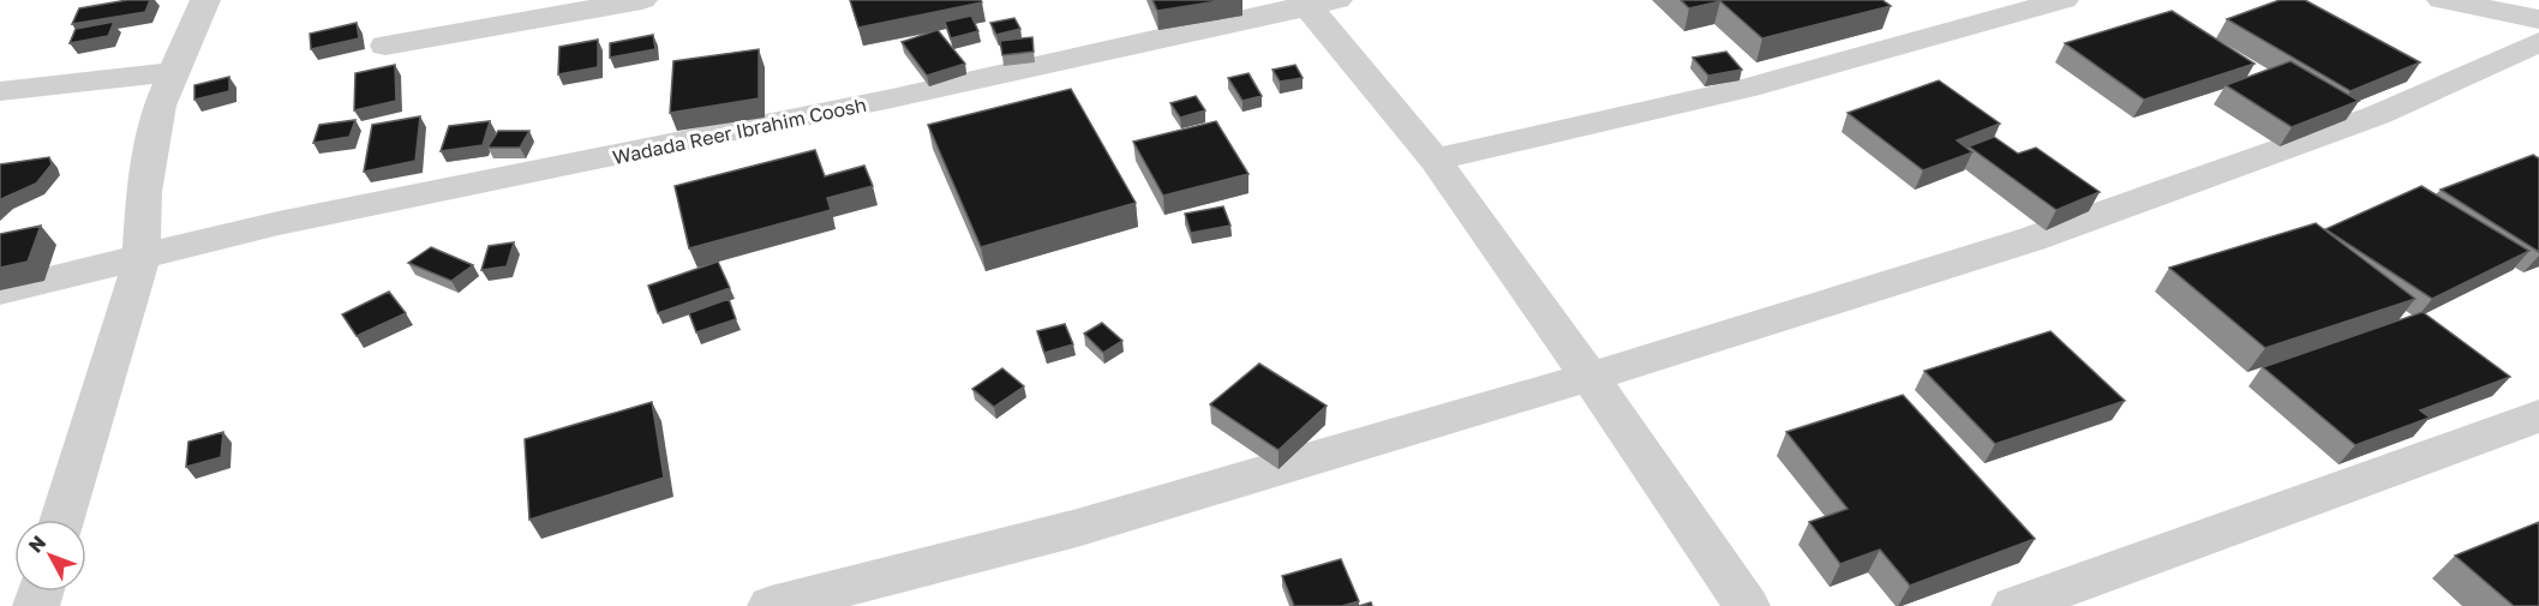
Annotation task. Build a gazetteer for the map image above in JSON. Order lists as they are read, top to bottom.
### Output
{
  "streets": {
    "street": ["Wadada Reer Ibrahim Coosh"]
  },
  "north": "top left"
}
